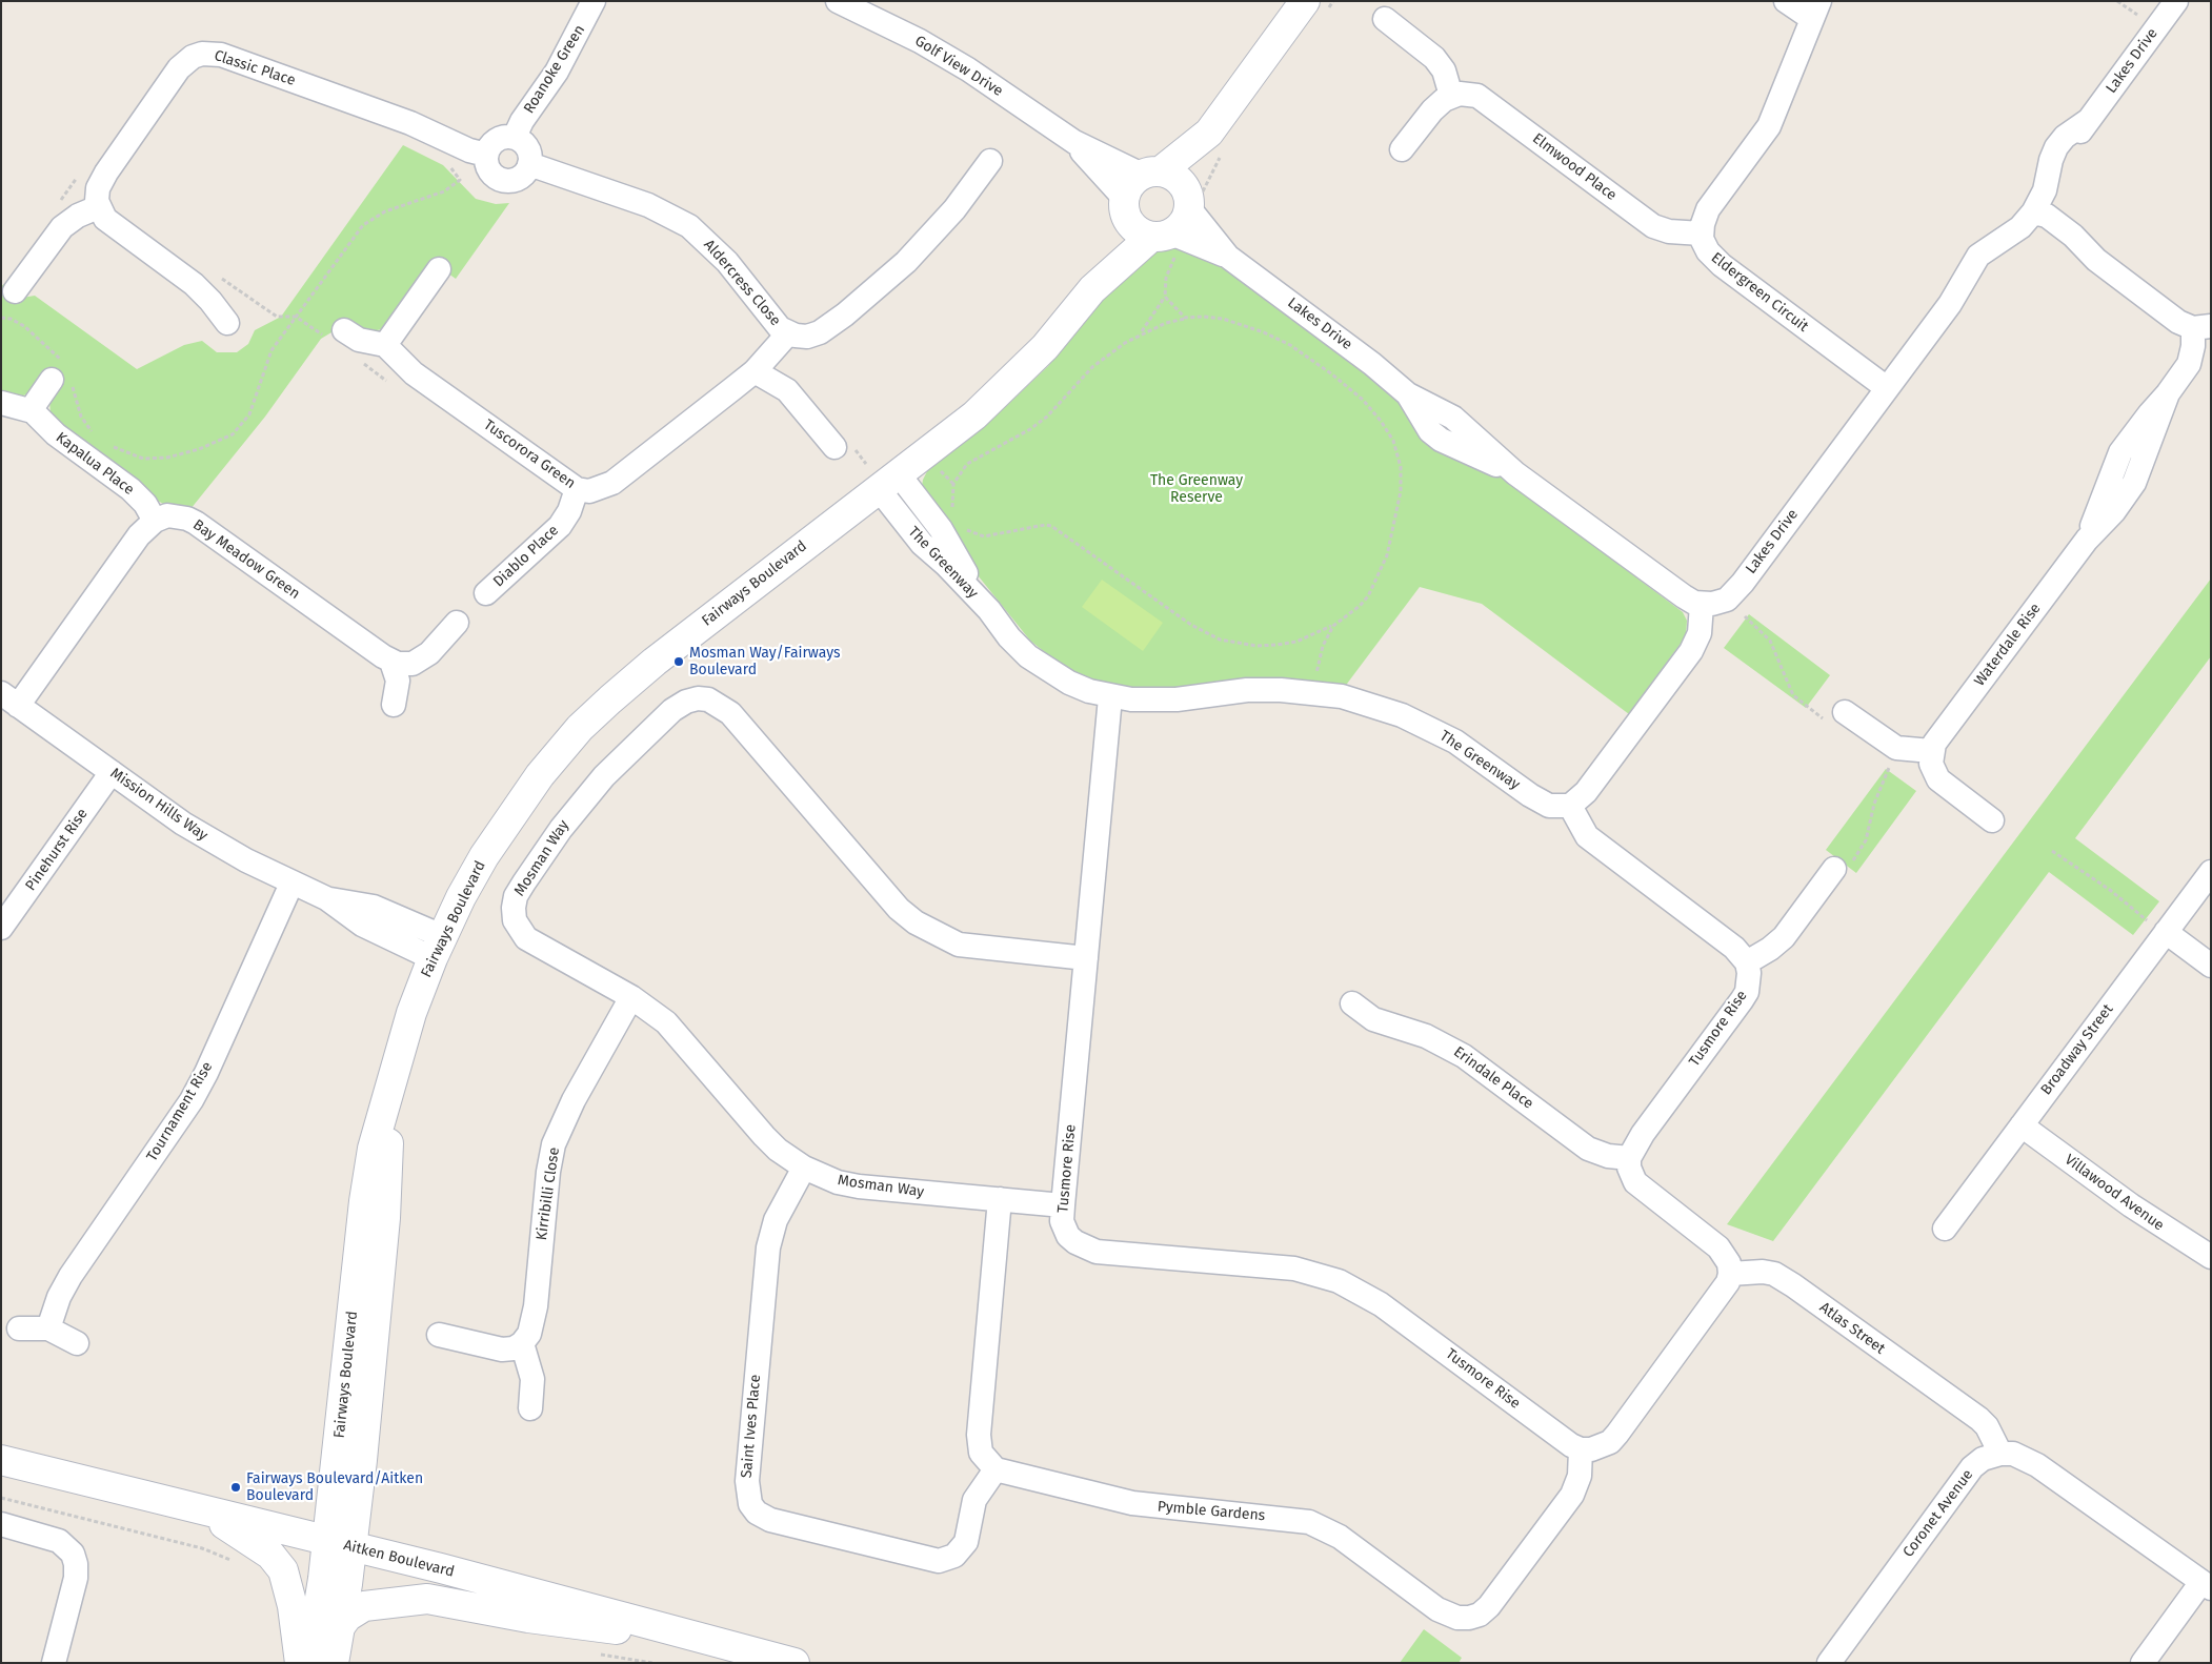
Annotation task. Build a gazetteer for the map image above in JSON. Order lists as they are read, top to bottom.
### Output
{
  "streets": {
    "street": [
      "Lakes Drive",
      "Golf View Drive",
      "Classic Place",
      "Roanoke Green",
      "Elmwood Place",
      "Aldercress Close",
      "Eldergreen Circuit",
      "Tuscorora Green",
      "Kapalua Place",
      "Diablo Place",
      "Bay Meadow Green",
      "The Greenway",
      "Fairways Boulevard",
      "Waterdale Rise",
      "Mission Hills Way",
      "Pinehurst Rise",
      "Mosman Way",
      "Tusmore Rise",
      "Broadway Street",
      "Erindale Place",
      "Tournament Rise",
      "Villawood Avenue",
      "Kirribilli Close",
      "Atlas Street",
      "Saint Ives Place",
      "Pymble Gardens",
      "Coronet Avenue",
      "Aitken Boulevard"
    ]
  },
  "crossings": [
    ["Lakes Drive", "Golf View Drive"],
    ["Lakes Drive", "Eldergreen Circuit"],
    ["Lakes Drive", "Fairways Boulevard"],
    ["Golf View Drive", "Fairways Boulevard"],
    ["Classic Place", "Roanoke Green"],
    ["Classic Place", "Aldercress Close"],
    ["Roanoke Green", "Aldercress Close"],
    ["Elmwood Place", "Eldergreen Circuit"],
    ["Aldercress Close", "Tuscorora Green"],
    ["Tuscorora Green", "Diablo Place"],
    ["Kapalua Place", "Bay Meadow Green"],
    ["The Greenway", "Fairways Boulevard"],
    ["The Greenway", "Tusmore Rise"],
    ["Fairways Boulevard", "Mission Hills Way"],
    ["Fairways Boulevard", "Aitken Boulevard"],
    ["Mission Hills Way", "Pinehurst Rise"],
    ["Mission Hills Way", "Tournament Rise"],
    ["Mosman Way", "Tusmore Rise"],
    ["Mosman Way", "Kirribilli Close"],
    ["Mosman Way", "Saint Ives Place"],
    ["Tusmore Rise", "Erindale Place"],
    ["Tusmore Rise", "Pymble Gardens"],
    ["Broadway Street", "Villawood Avenue"],
    ["Atlas Street", "Coronet Avenue"],
    ["Saint Ives Place", "Pymble Gardens"]
  ],
  "parks": ["The Greenway Reserve"],
  "places": ["Mosman Way/Fairways Boulevard", "Fairways Boulevard/Aitken Boulevard"]
}
